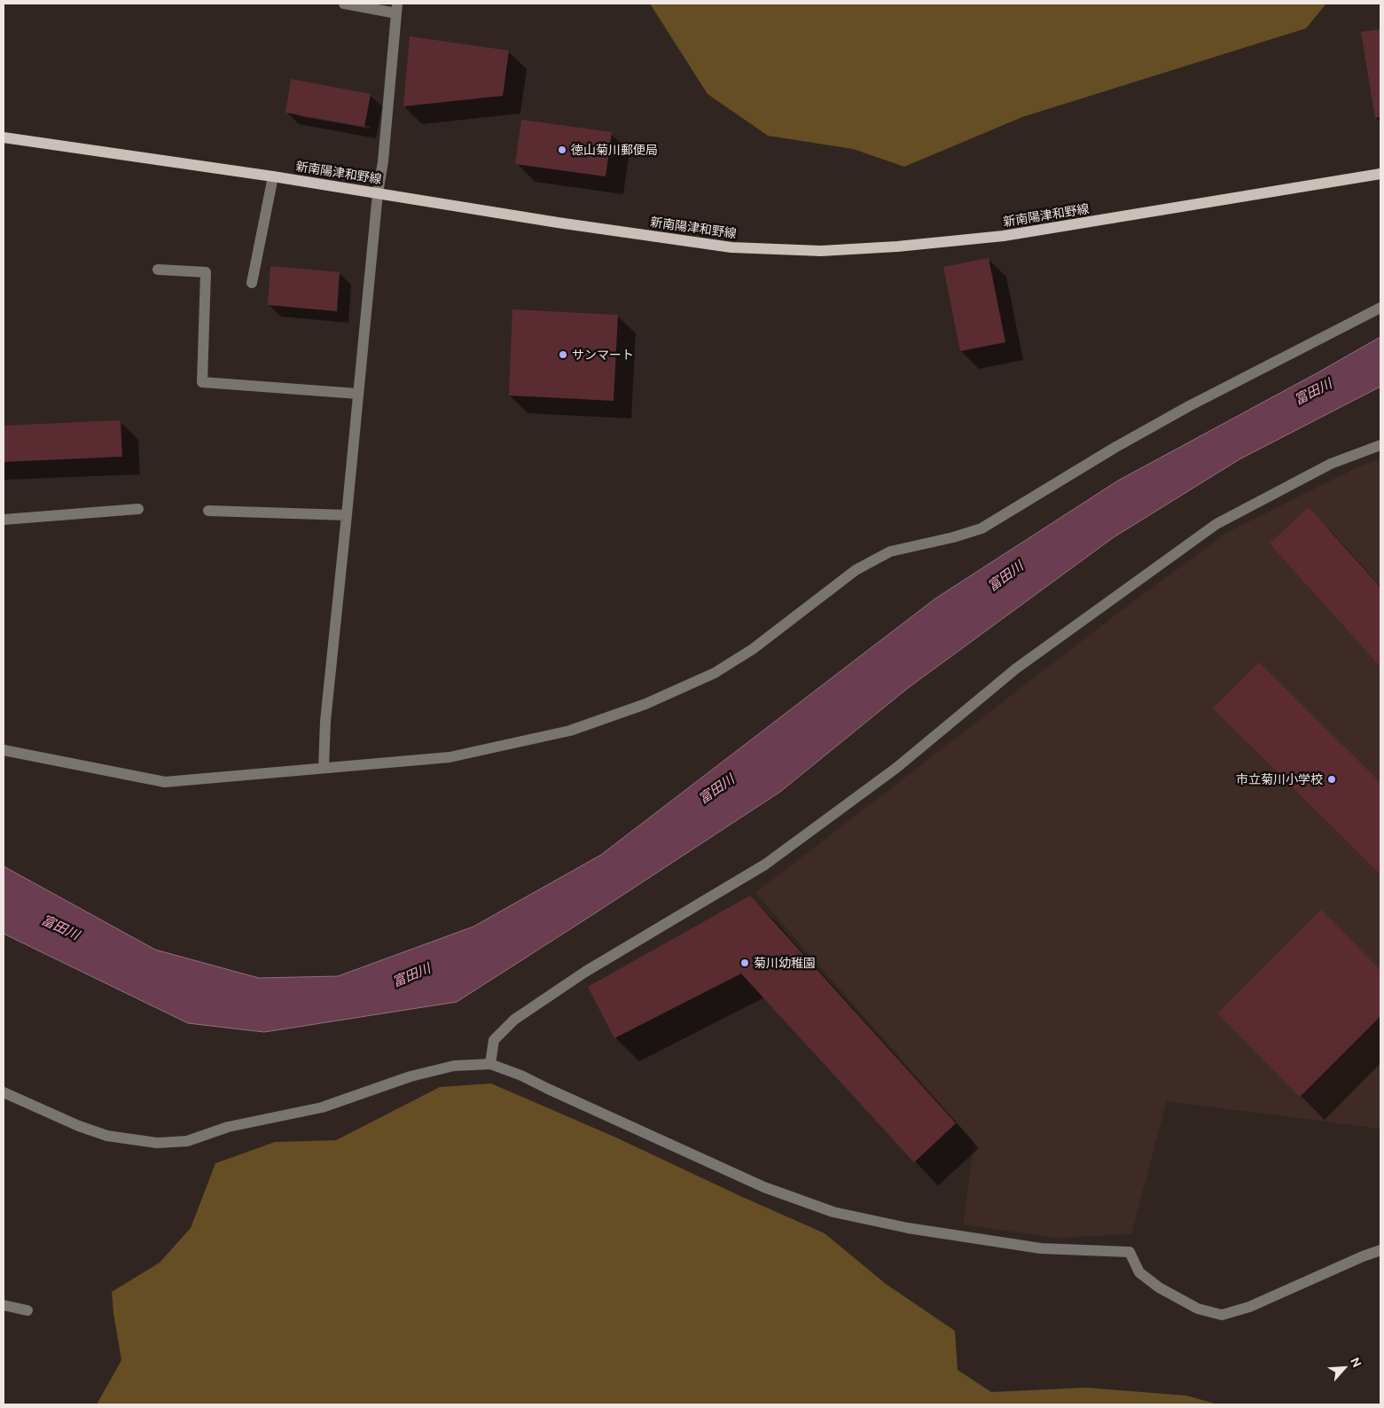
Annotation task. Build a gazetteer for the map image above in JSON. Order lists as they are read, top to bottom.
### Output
{
  "streets": {
    "main road": ["新南陽津和野線"]
  },
  "water": ["富田川"],
  "places": [
    "徳山菊川郵便局",
    "サンマート",
    "市立菊川小学校",
    "菊川幼稚園"
  ],
  "north": "top right"
}
